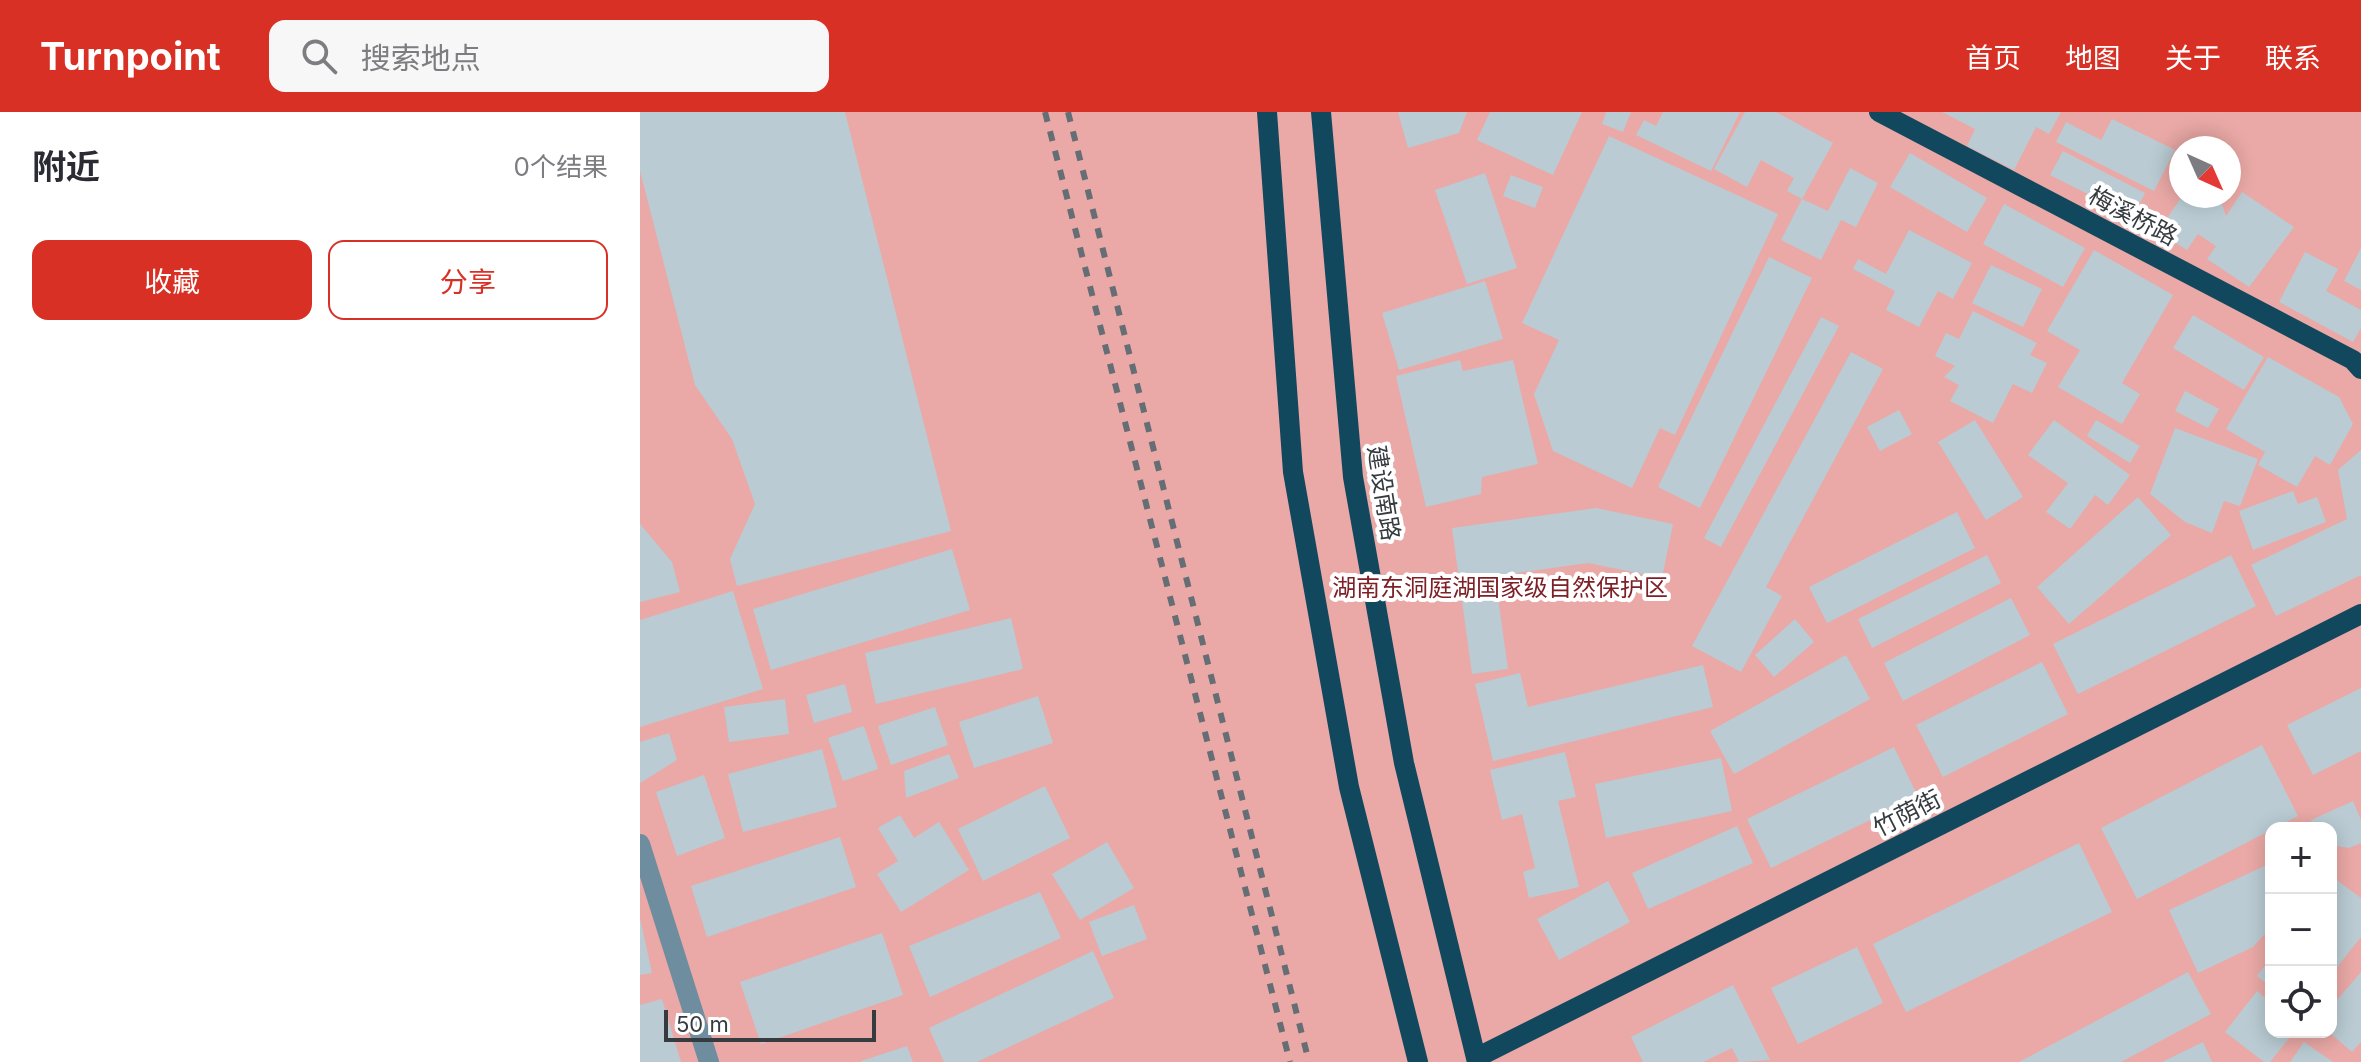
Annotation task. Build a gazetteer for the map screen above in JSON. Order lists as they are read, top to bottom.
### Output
{
  "streets": {
    "main road": ["梅溪桥路", "建设南路", "竹荫街"]
  },
  "crossings": [
    ["建设南路", "竹荫街"]
  ],
  "parks": ["湖南东洞庭湖国家级自然保护区"],
  "scale_bar": "50 m",
  "north": "bottom right",
  "page": {
    "header": "Turnpoint",
    "search": "搜索地点",
    "nav": [
      "首页",
      "地图",
      "关于",
      "联系"
    ],
    "heading": ["附近", "0个结果"],
    "buttons": ["收藏", "分享"],
    "map_buttons": ["+", "−"],
    "scale": "50 m"
  }
}
